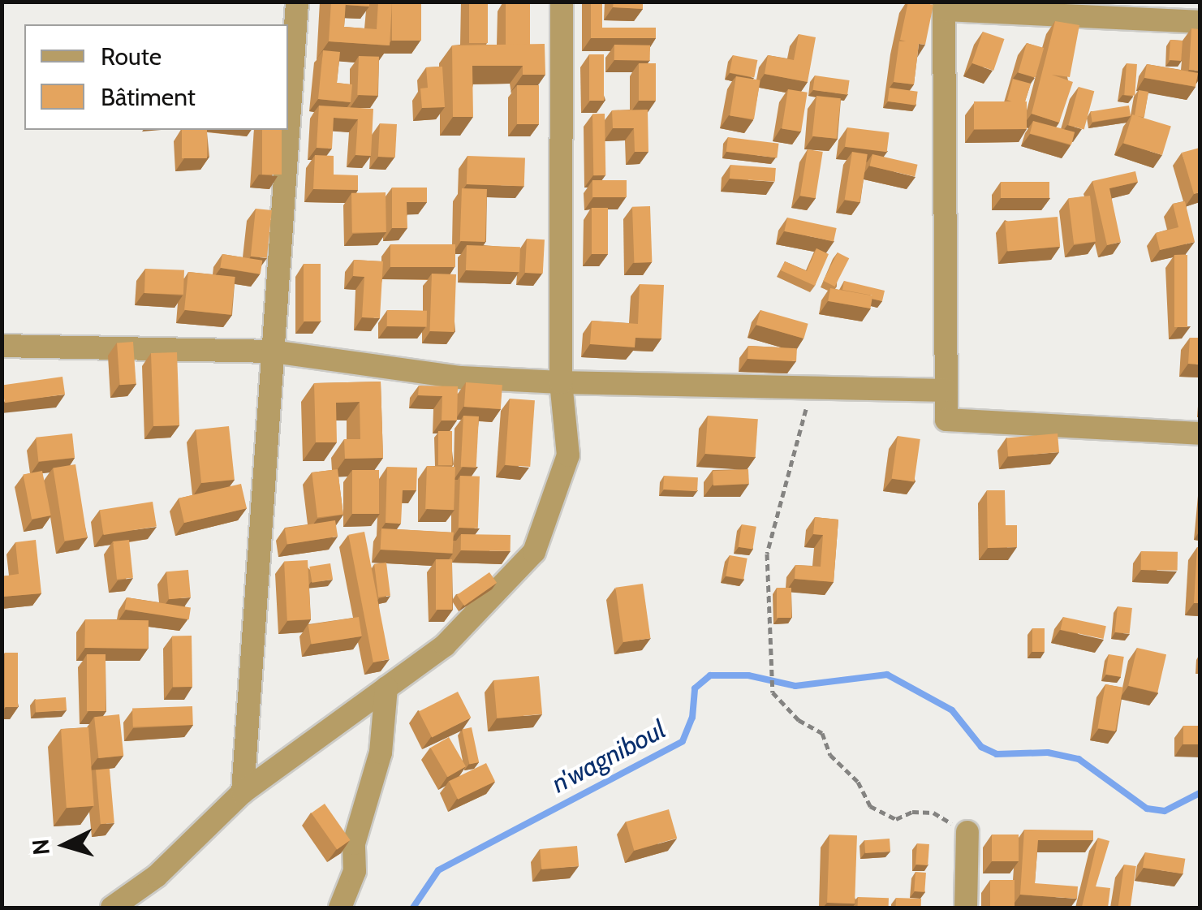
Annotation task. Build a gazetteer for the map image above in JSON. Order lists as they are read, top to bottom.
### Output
{
  "water": ["n'wagniboul"],
  "legend": ["Route", "Bâtiment"],
  "north": "left"
}
